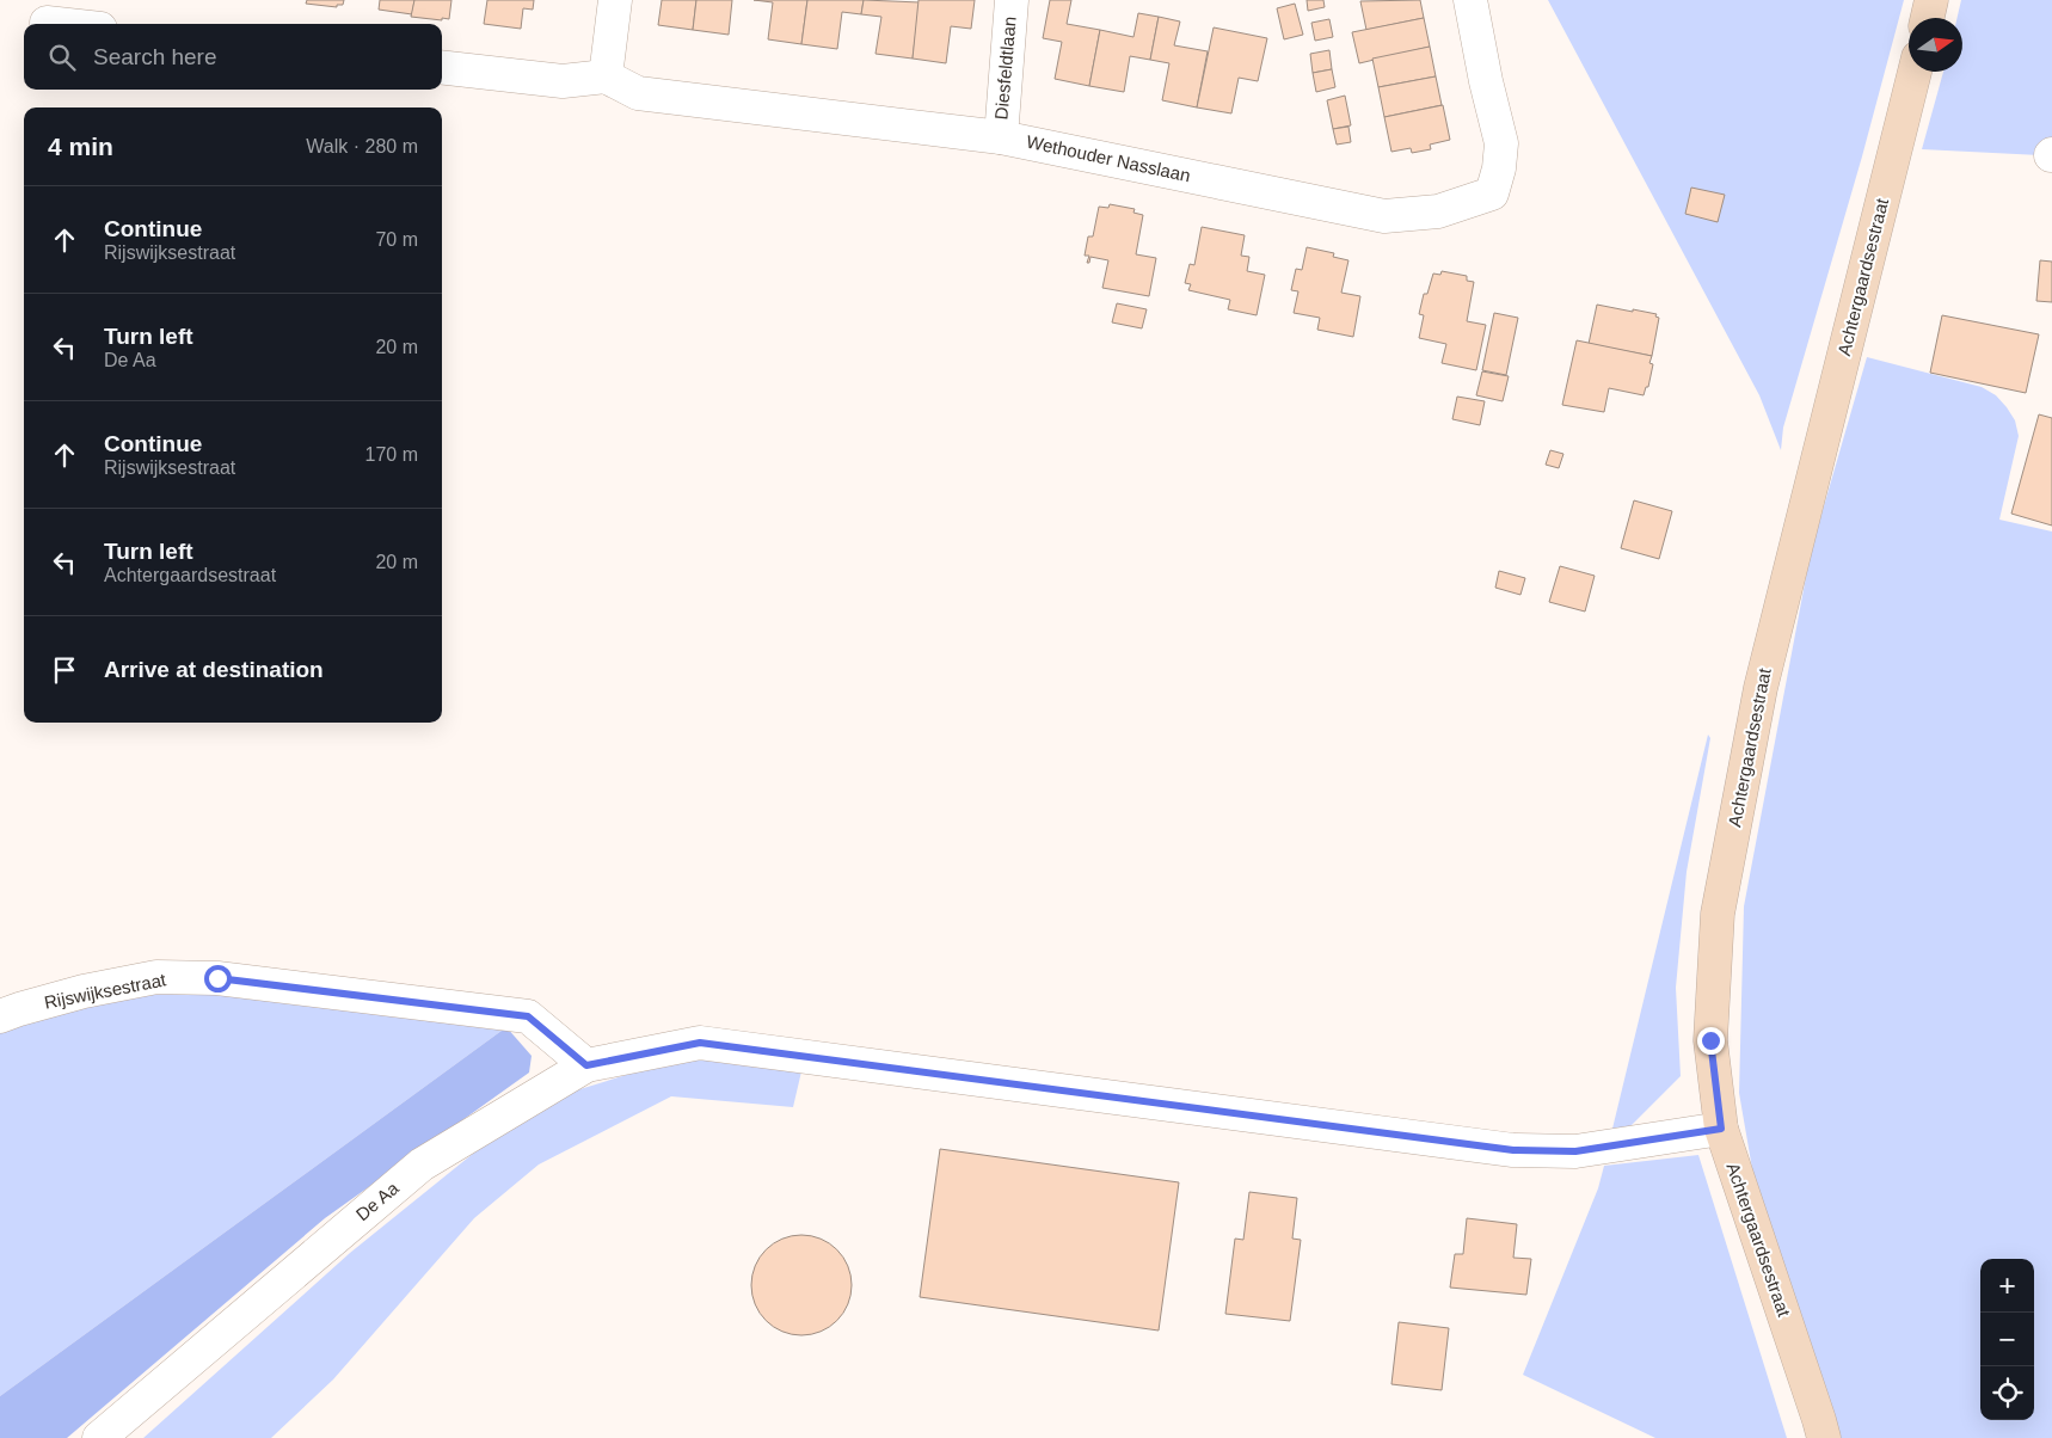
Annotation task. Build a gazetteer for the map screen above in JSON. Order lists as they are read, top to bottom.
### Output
{
  "streets": {
    "street": [
      "Diesfeldtlaan",
      "Wethouder Nasslaan",
      "Achtergaardsestraat",
      "Rijswijksestraat",
      "De Aa"
    ]
  },
  "crossings": [
    ["Diesfeldtlaan", "Wethouder Nasslaan"],
    ["Achtergaardsestraat", "De Aa"],
    ["Rijswijksestraat", "De Aa"]
  ],
  "north": "right",
  "page": {
    "search": "Search here",
    "heading": ["4 min", "Walk · 280 m"],
    "list": [
      ["Continue", "Rijswijksestraat", "70 m"],
      ["Turn left", "De Aa", "20 m"],
      ["Continue", "Rijswijksestraat", "170 m"],
      ["Turn left", "Achtergaardsestraat", "20 m"],
      "Arrive at destination"
    ],
    "map_buttons": ["+", "−"]
  }
}
